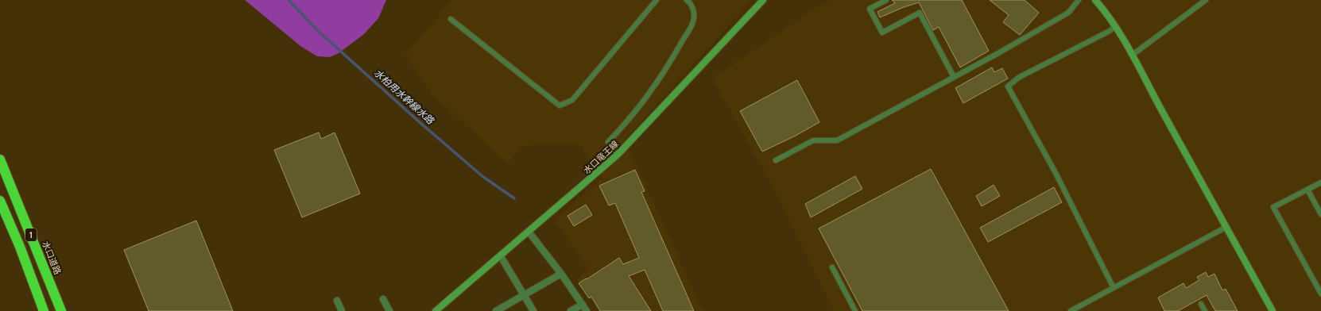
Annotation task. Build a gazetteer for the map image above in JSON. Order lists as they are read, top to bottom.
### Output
{
  "streets": {
    "highway": ["1", "水口道路"],
    "main road": ["水口竜王線"]
  },
  "water": ["水柏用水幹線水路"]
}
